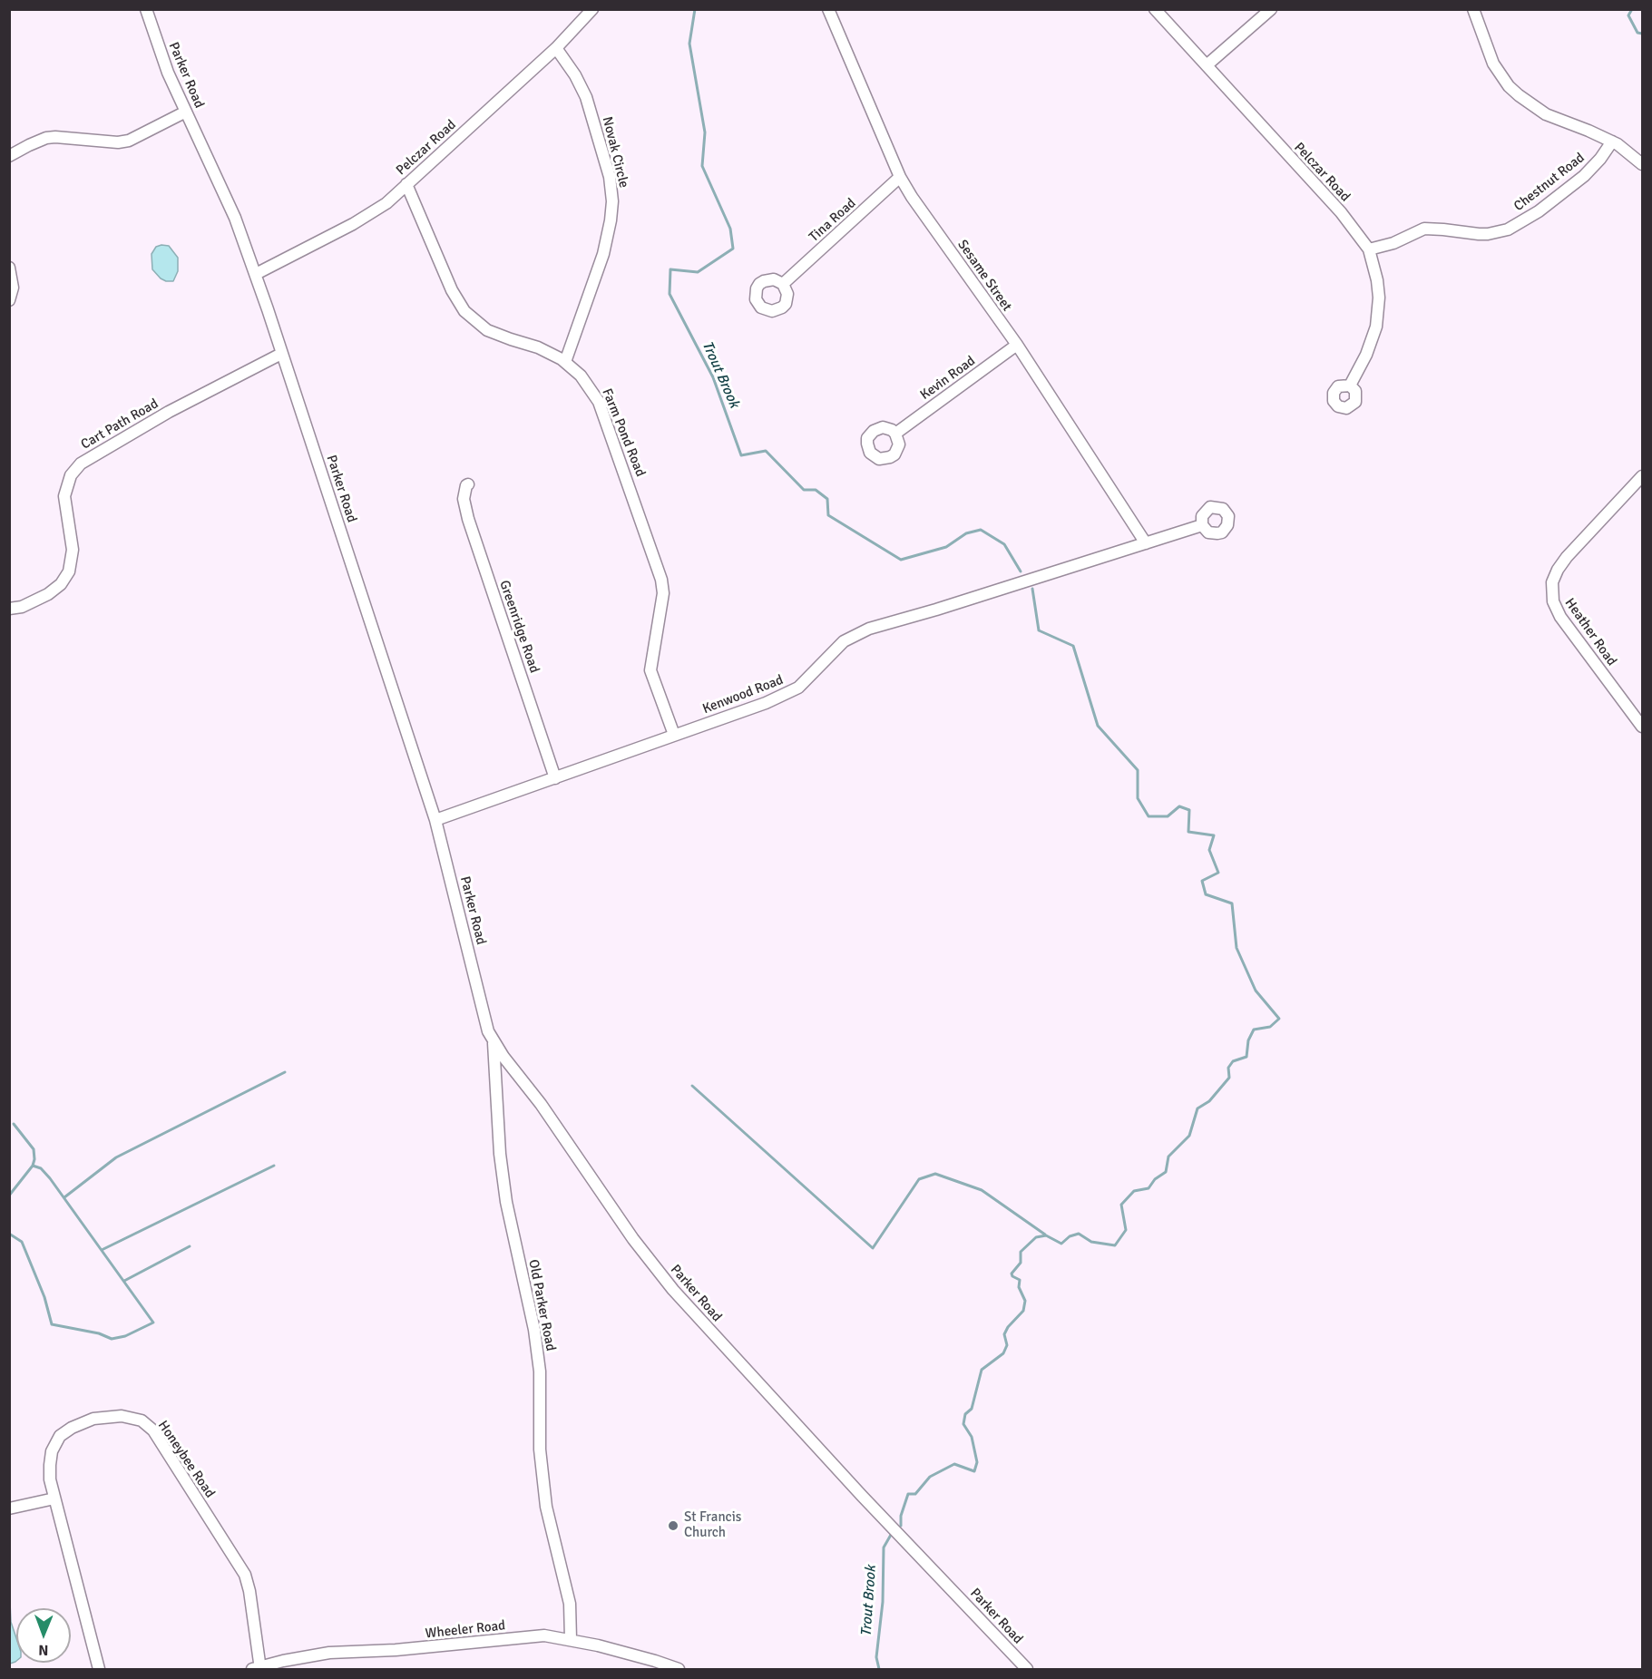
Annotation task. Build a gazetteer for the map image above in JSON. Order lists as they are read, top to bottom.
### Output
{
  "streets": {
    "street": [
      "Parker Road",
      "Pelczar Road",
      "Novak Circle",
      "Chestnut Road",
      "Tina Road",
      "Sesame Street",
      "Kevin Road",
      "Cart Path Road",
      "Farm Pond Road",
      "Greenridge Road",
      "Heather Road",
      "Kenwood Road",
      "Old Parker Road",
      "Honeybee Road",
      "Wheeler Road"
    ]
  },
  "crossings": [
    ["Parker Road", "Pelczar Road"],
    ["Parker Road", "Cart Path Road"],
    ["Parker Road", "Kenwood Road"],
    ["Parker Road", "Old Parker Road"],
    ["Pelczar Road", "Novak Circle"],
    ["Pelczar Road", "Chestnut Road"],
    ["Pelczar Road", "Farm Pond Road"],
    ["Novak Circle", "Farm Pond Road"],
    ["Tina Road", "Sesame Street"],
    ["Sesame Street", "Kevin Road"],
    ["Sesame Street", "Kenwood Road"],
    ["Farm Pond Road", "Kenwood Road"],
    ["Greenridge Road", "Kenwood Road"],
    ["Old Parker Road", "Wheeler Road"],
    ["Honeybee Road", "Wheeler Road"]
  ],
  "water": ["Trout Brook"],
  "places": ["St Francis Church"],
  "north": "bottom"
}
